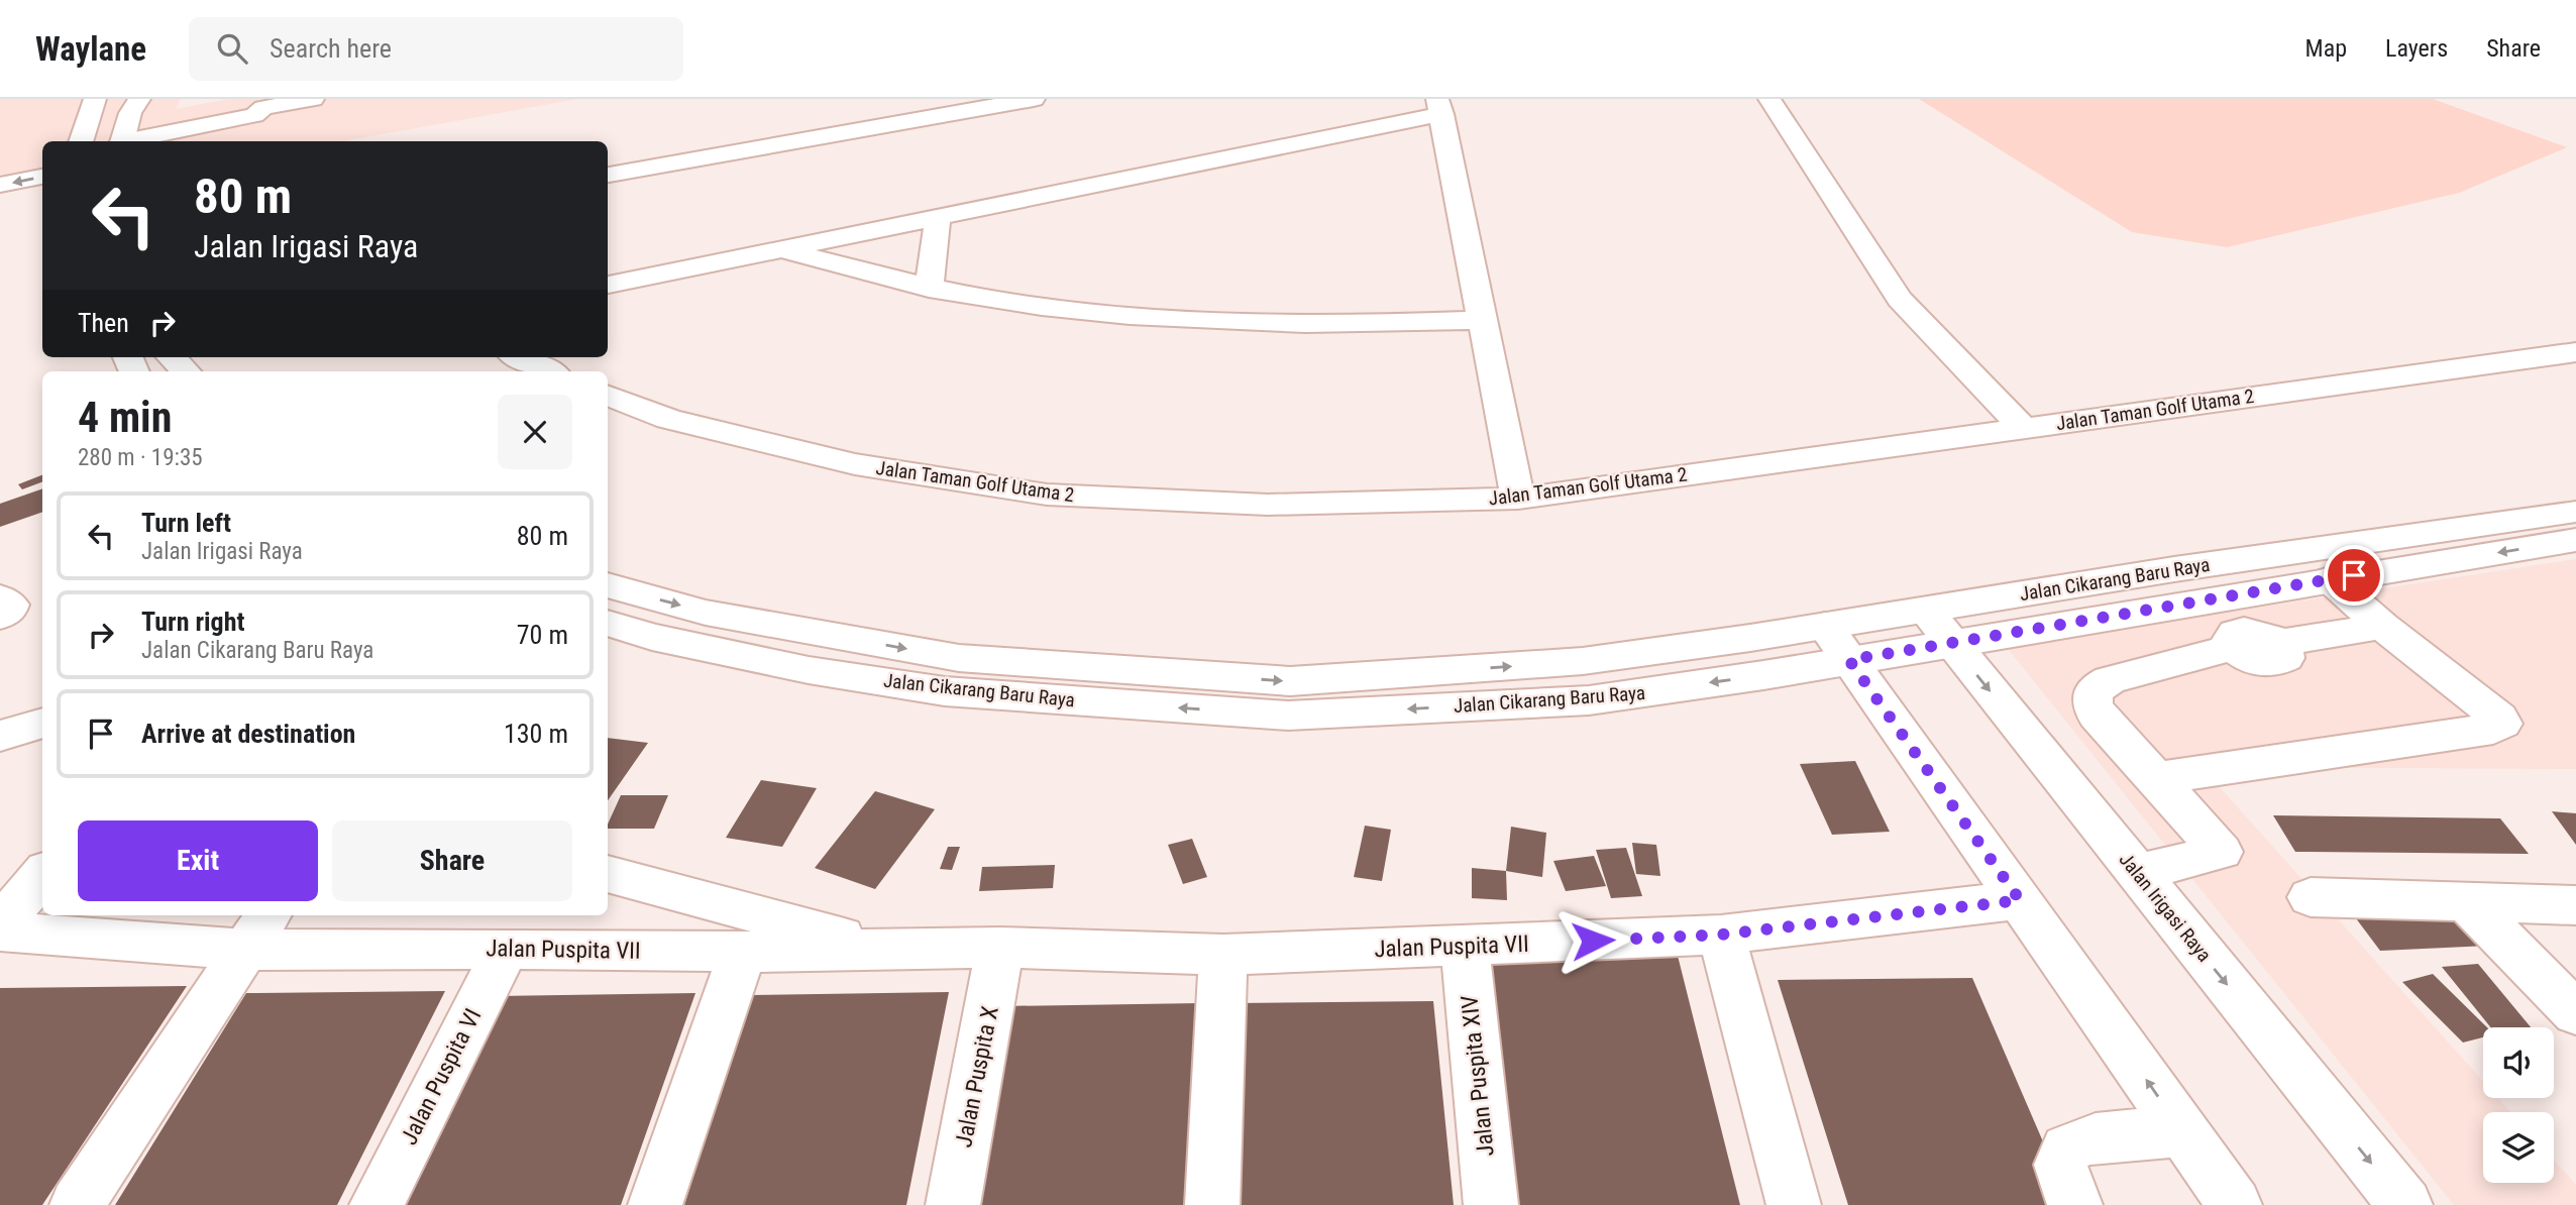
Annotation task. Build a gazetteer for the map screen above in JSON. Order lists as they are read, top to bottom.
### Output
{
  "streets": {
    "street": [
      "Jalan Taman Golf Utama 2",
      "Jalan Cikarang Baru Raya",
      "Jalan Irigasi Raya",
      "Jalan Puspita VII",
      "Jalan Puspita XIV",
      "Jalan Puspita VI",
      "Jalan Puspita X"
    ]
  },
  "crossings": [
    ["Jalan Cikarang Baru Raya", "Jalan Irigasi Raya"],
    ["Jalan Puspita VII", "Jalan Puspita XIV"],
    ["Jalan Puspita VII", "Jalan Puspita VI"],
    ["Jalan Puspita VII", "Jalan Puspita X"]
  ],
  "page": {
    "header": "Waylane",
    "search": "Search here",
    "nav": ["Map", "Layers", "Share"],
    "turn": ["80 m", "Jalan Irigasi Raya"],
    "then": "Then",
    "heading": ["4 min", "280 m · 19:35"],
    "list": [
      {
        "name": "Turn left",
        "note": "Jalan Irigasi Raya",
        "value": "80 m"
      },
      {
        "name": "Turn right",
        "note": "Jalan Cikarang Baru Raya",
        "value": "70 m"
      },
      {
        "name": "Arrive at destination",
        "value": "130 m"
      }
    ],
    "buttons": ["Exit", "Share"]
  }
}
